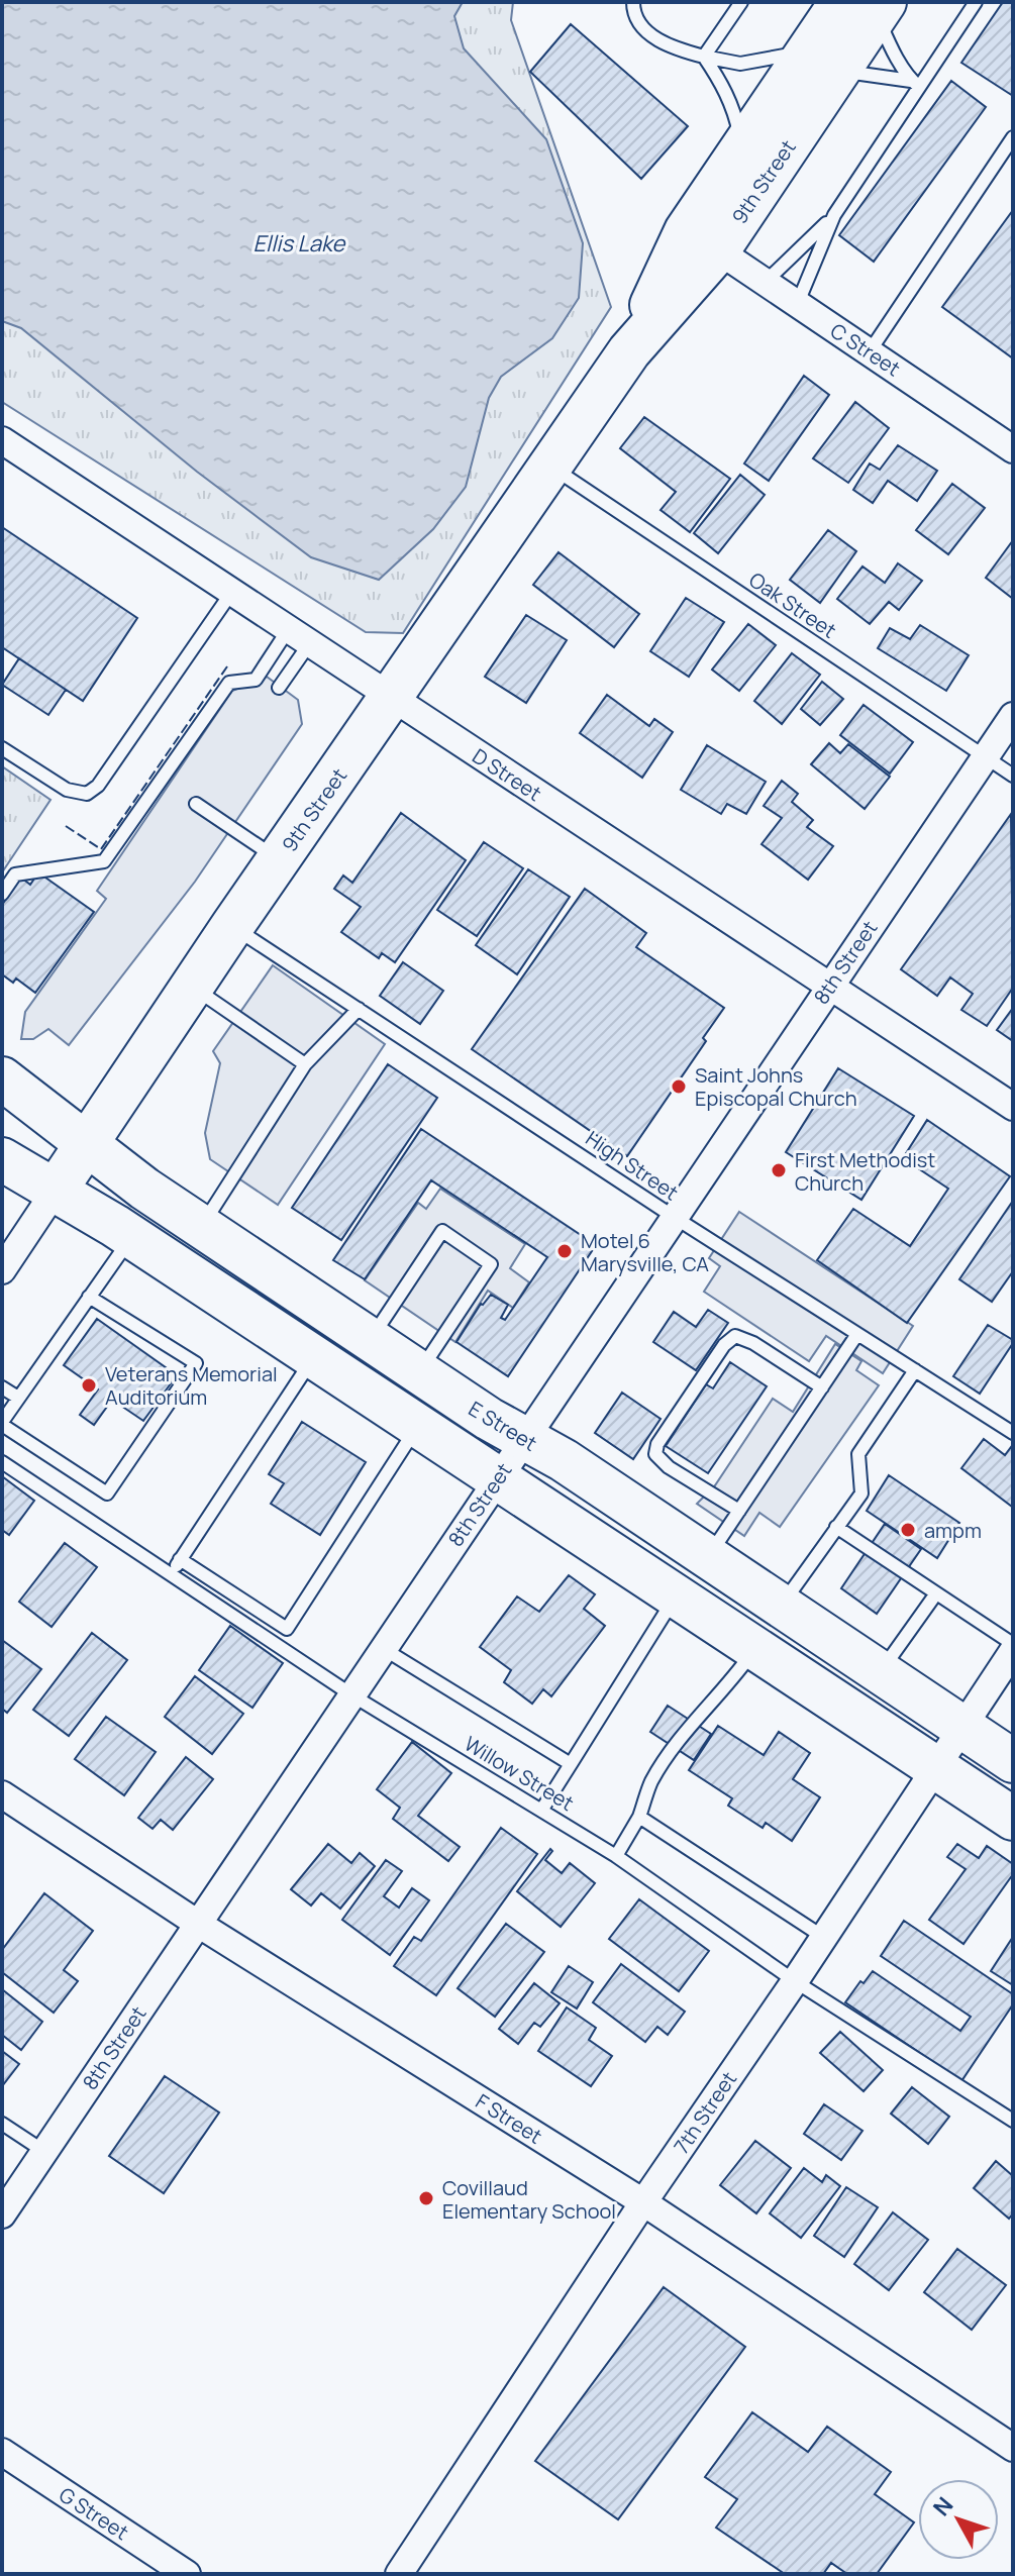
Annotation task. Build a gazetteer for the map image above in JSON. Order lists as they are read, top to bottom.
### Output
{
  "streets": {
    "highway": ["9th Street", "E Street"],
    "street": [
      "C Street",
      "D Street",
      "8th Street",
      "7th Street",
      "F Street",
      "G Street"
    ],
    "lane": ["Oak Street", "High Street", "Willow Street"]
  },
  "crossings": [
    ["9th Street", "C Street"],
    ["9th Street", "Oak Street"],
    ["9th Street", "D Street"],
    ["9th Street", "High Street"],
    ["9th Street", "E Street"],
    ["Oak Street", "8th Street"],
    ["D Street", "8th Street"],
    ["8th Street", "High Street"],
    ["8th Street", "E Street"],
    ["8th Street", "Willow Street"],
    ["8th Street", "F Street"],
    ["E Street", "7th Street"],
    ["Willow Street", "7th Street"],
    ["7th Street", "F Street"]
  ],
  "water": ["Ellis Lake"],
  "places": [
    "Saint Johns Episcopal Church",
    "First Methodist Church",
    "Motel 6 Marysville, CA",
    "Veterans Memorial Auditorium",
    "ampm",
    "Covillaud Elementary School"
  ],
  "north": "top left"
}
